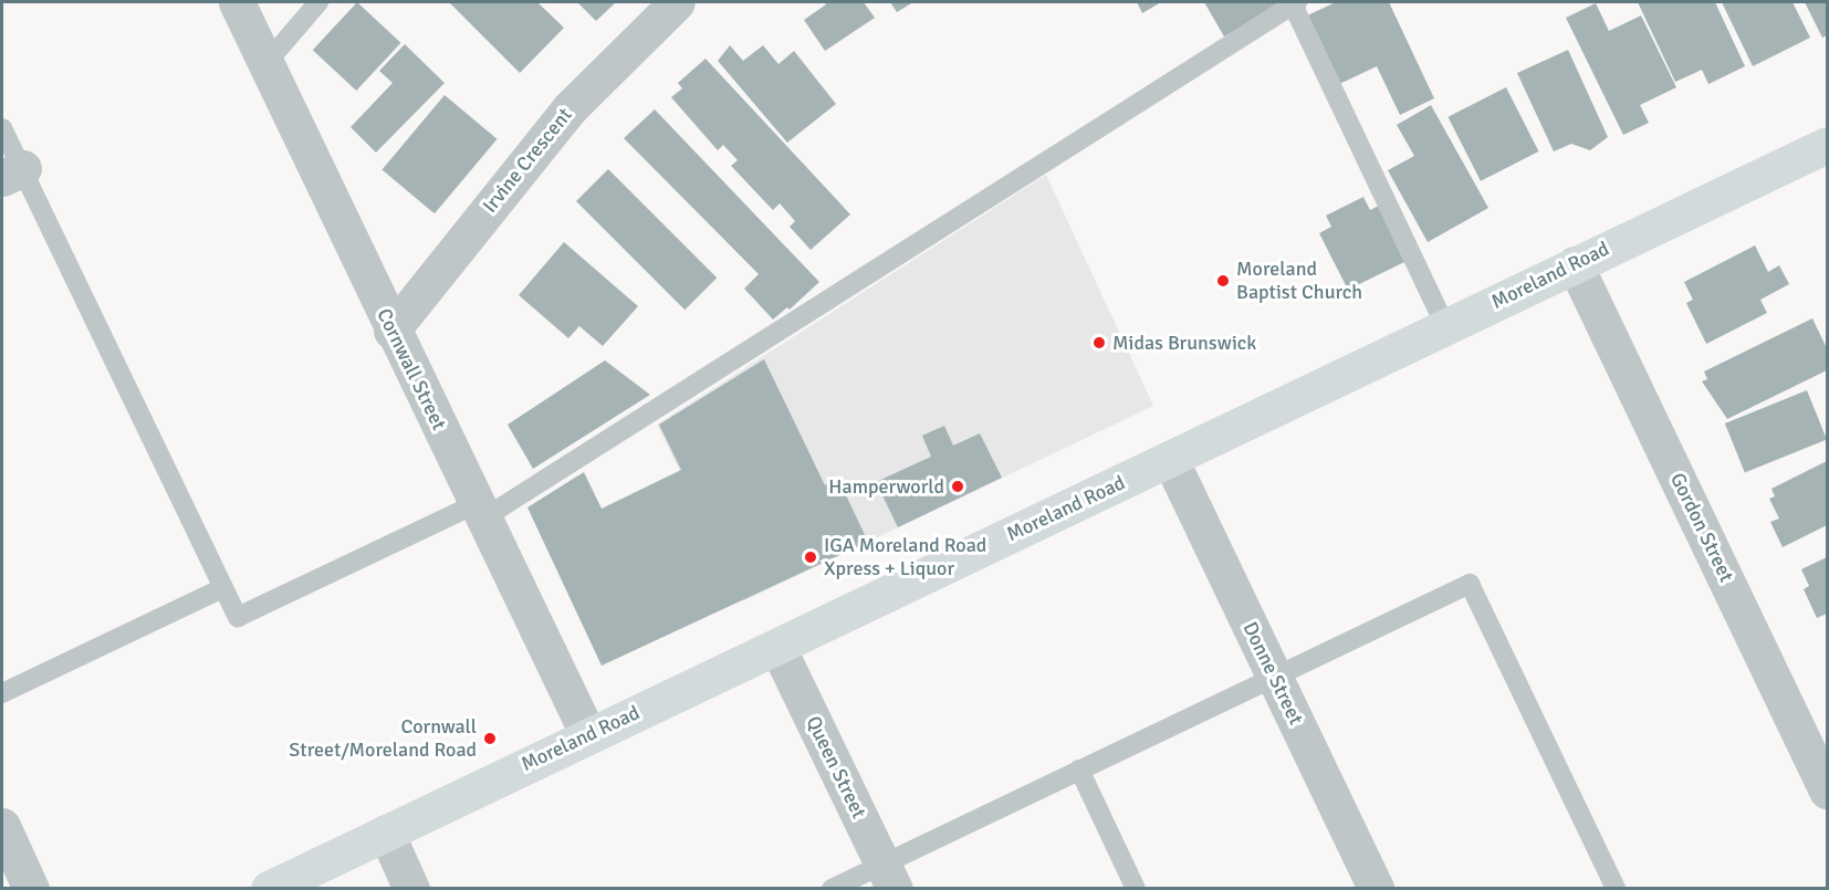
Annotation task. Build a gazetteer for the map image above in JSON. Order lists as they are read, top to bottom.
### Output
{
  "streets": {
    "main road": ["Moreland Road"],
    "street": [
      "Irvine Crescent",
      "Cornwall Street",
      "Gordon Street",
      "Donne Street",
      "Queen Street"
    ]
  },
  "crossings": [
    ["Irvine Crescent", "Cornwall Street"],
    ["Moreland Road", "Cornwall Street"],
    ["Moreland Road", "Gordon Street"],
    ["Moreland Road", "Donne Street"],
    ["Moreland Road", "Queen Street"]
  ],
  "places": [
    "Moreland Baptist Church",
    "Midas Brunswick",
    "Hamperworld",
    "IGA Moreland Road Xpress + Liquor",
    "Cornwall Street/Moreland Road"
  ]
}
